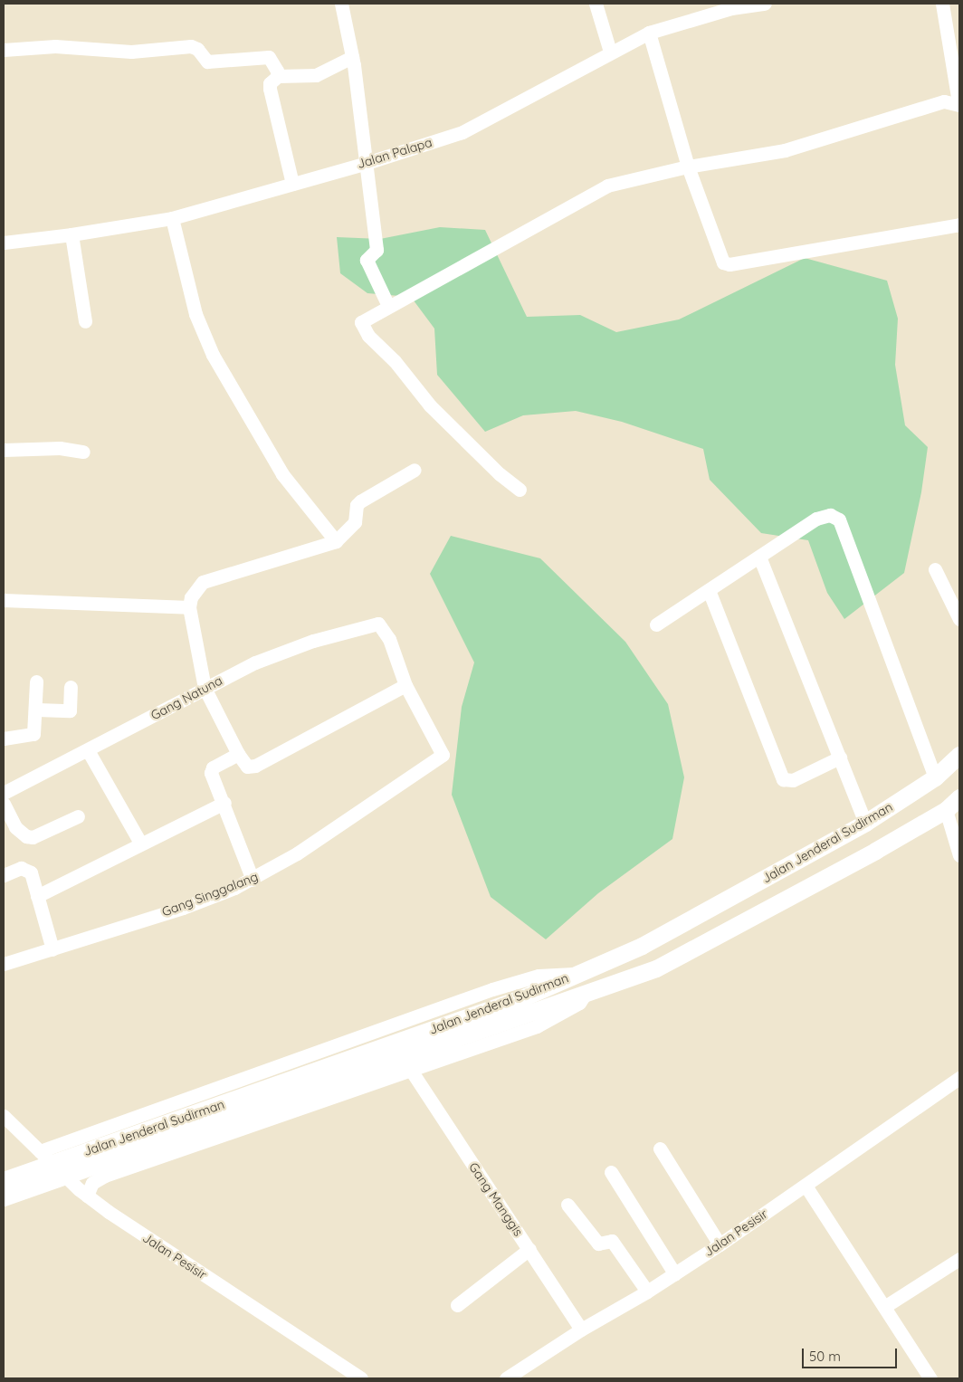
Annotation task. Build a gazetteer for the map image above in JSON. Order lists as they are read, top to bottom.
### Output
{
  "streets": {
    "main road": ["Jalan Jenderal Sudirman"],
    "street": [
      "Jalan Palapa",
      "Gang Natuna",
      "Gang Singgalang",
      "Gang Manggis",
      "Jalan Pesisir"
    ]
  },
  "crossings": [
    ["Gang Natuna", "Gang Singgalang"],
    ["Gang Manggis", "Jalan Pesisir"]
  ],
  "scale_bar": "50 m"
}
